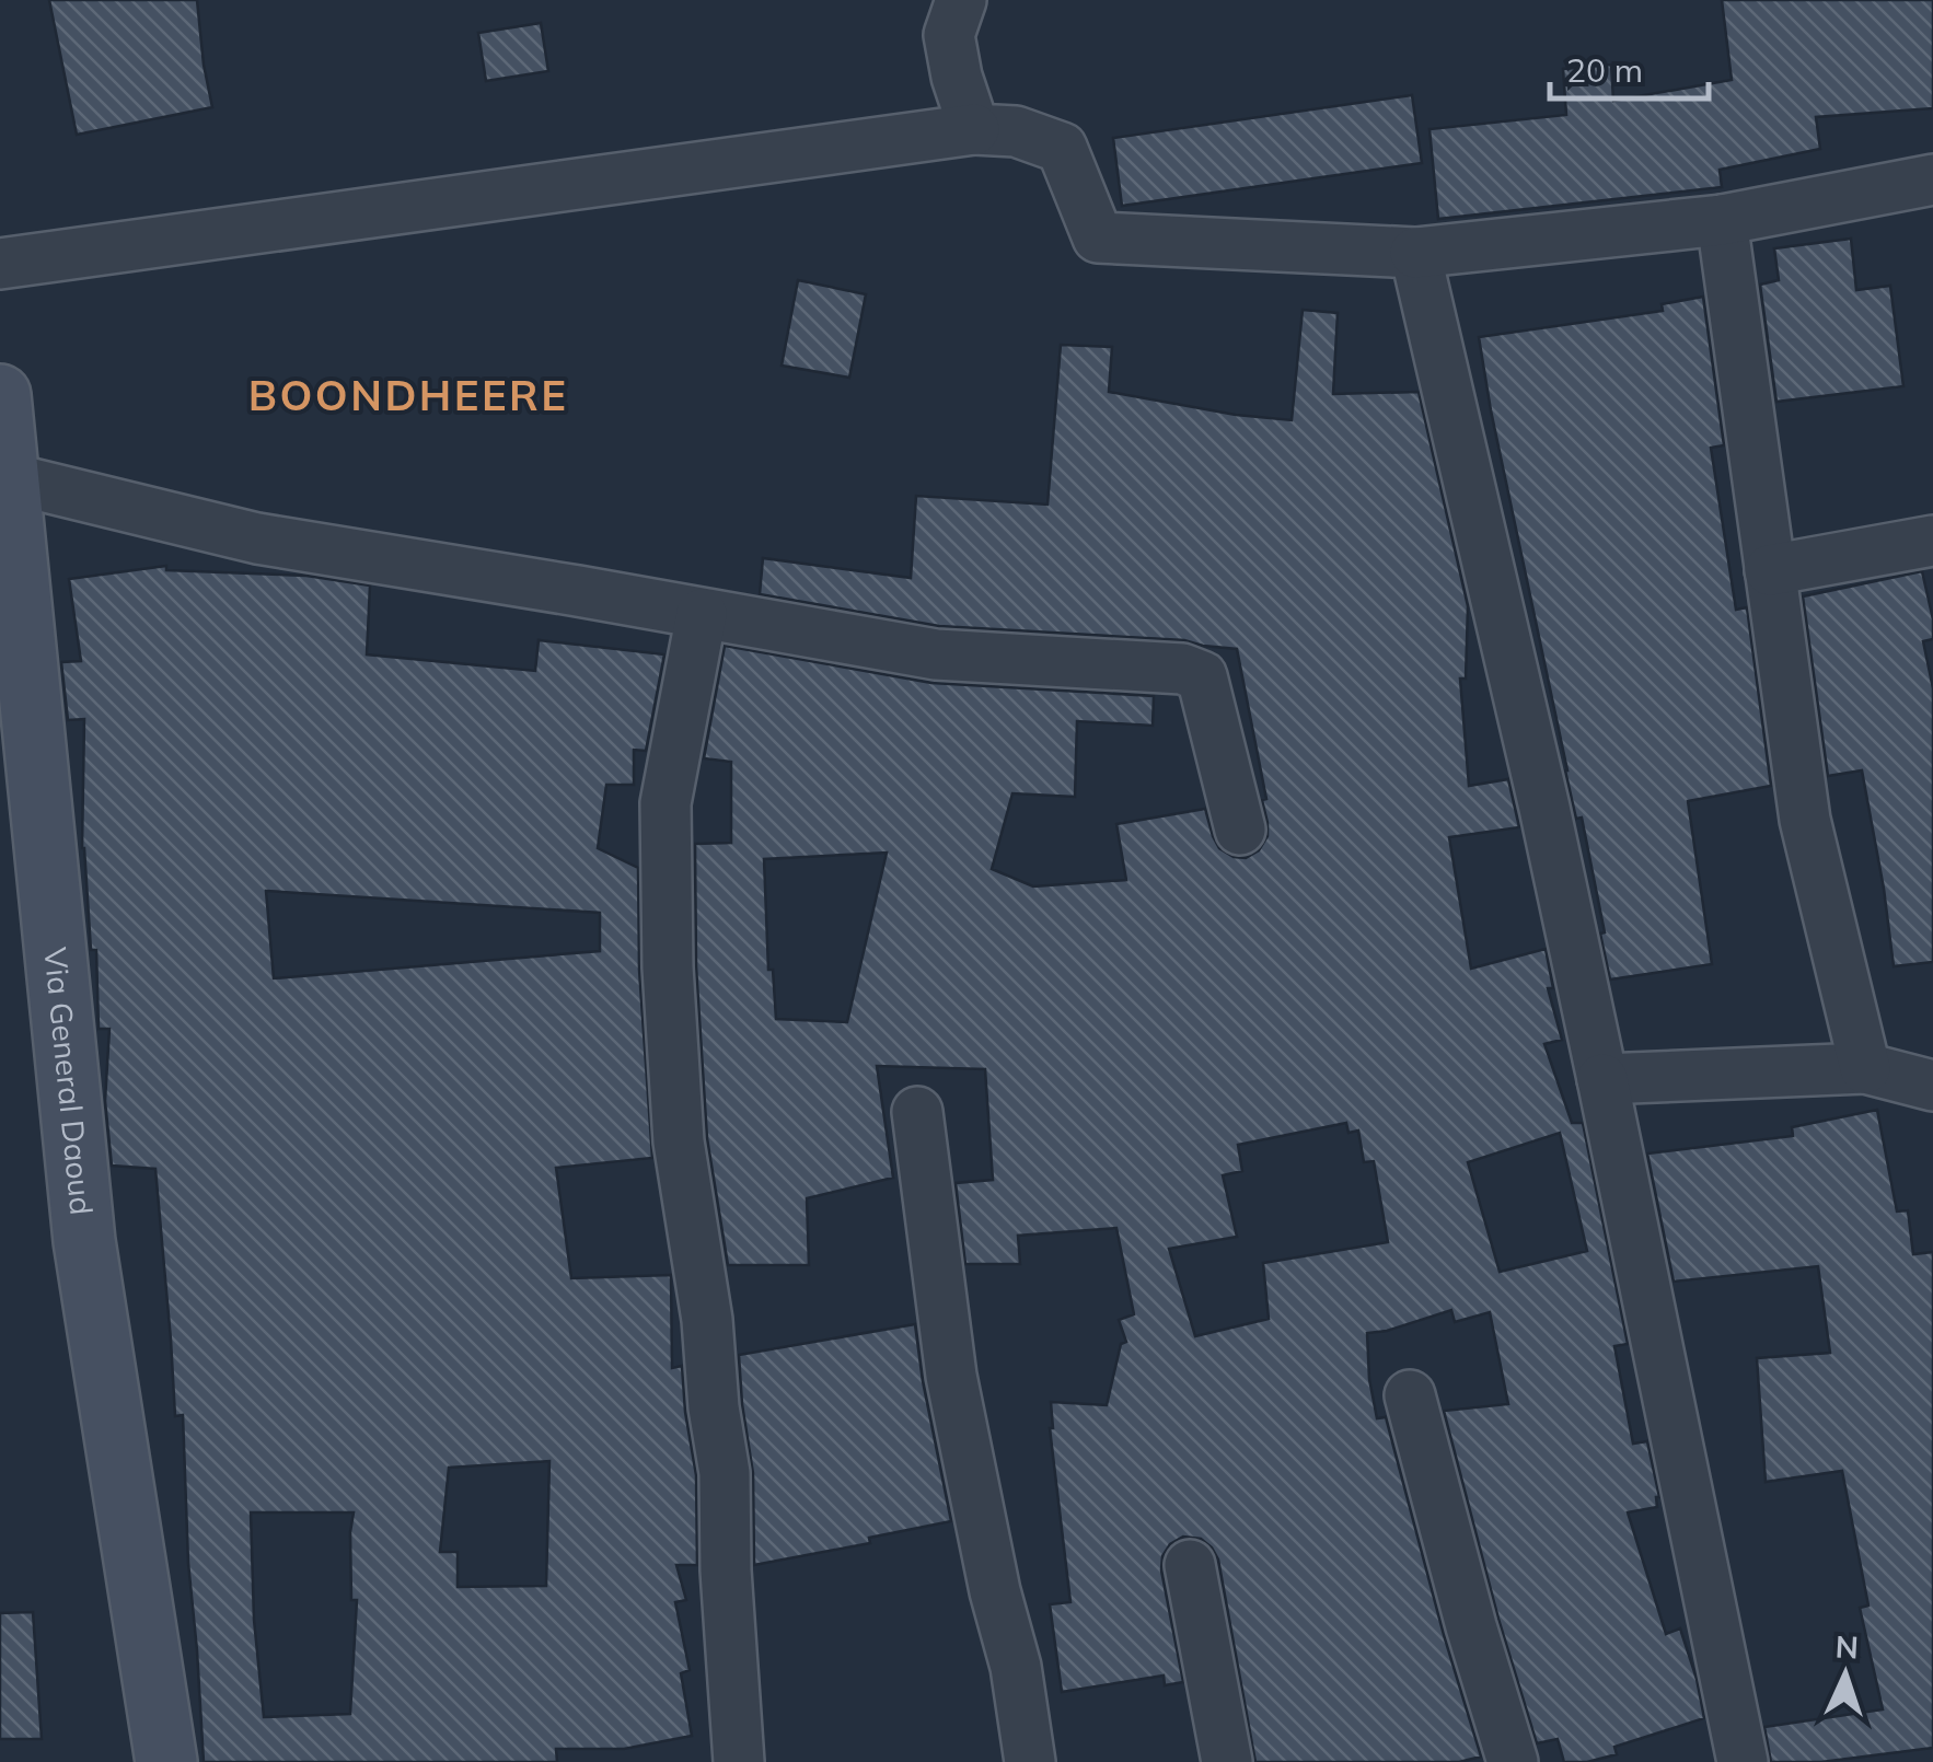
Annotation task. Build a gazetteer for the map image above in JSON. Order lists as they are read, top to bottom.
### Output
{
  "streets": {
    "main road": ["Via General Daoud"]
  },
  "districts": ["BOONDHEERE"],
  "scale_bar": "20 m",
  "north": "top"
}
